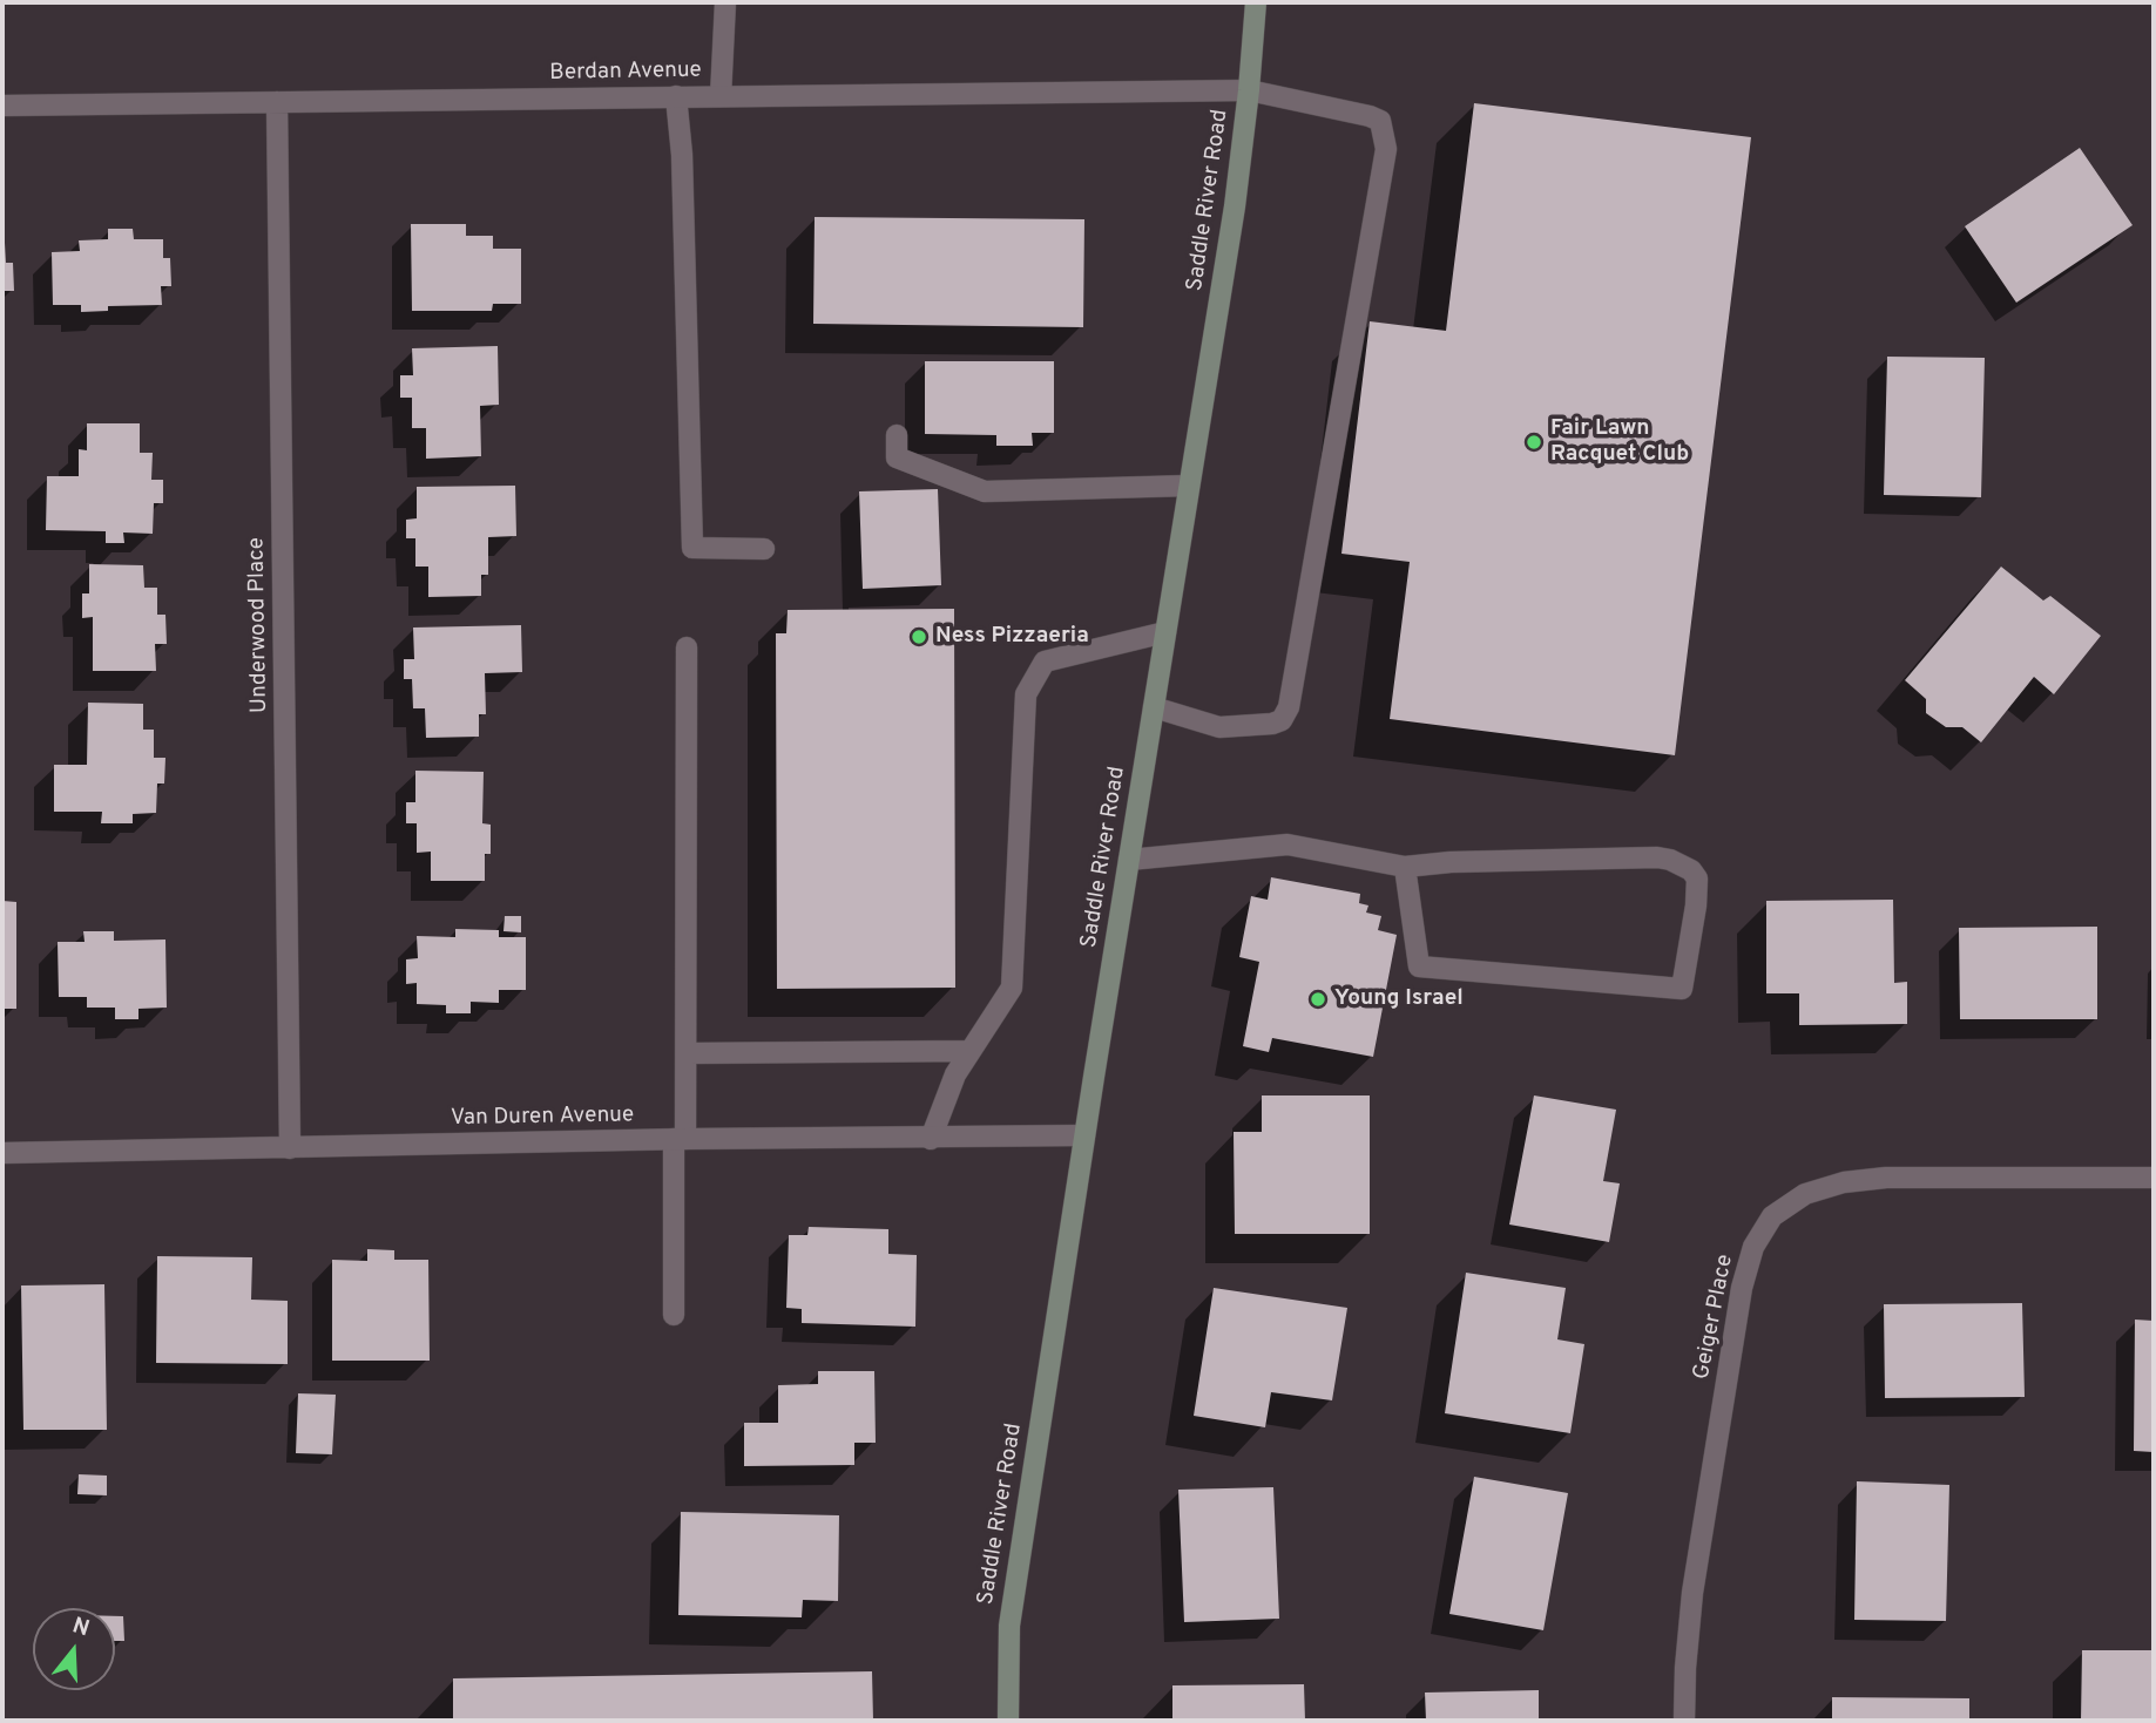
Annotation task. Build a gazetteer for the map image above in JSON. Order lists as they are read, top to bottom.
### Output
{
  "streets": {
    "main road": ["Saddle River Road"],
    "street": [
      "Berdan Avenue",
      "Underwood Place",
      "Van Duren Avenue",
      "Geiger Place"
    ]
  },
  "crossings": [
    ["Berdan Avenue", "Saddle River Road"],
    ["Berdan Avenue", "Underwood Place"],
    ["Saddle River Road", "Van Duren Avenue"],
    ["Underwood Place", "Van Duren Avenue"]
  ],
  "places": ["Fair Lawn Racquet Club", "Ness Pizzaeria", "Young Israel"],
  "north": "top"
}
